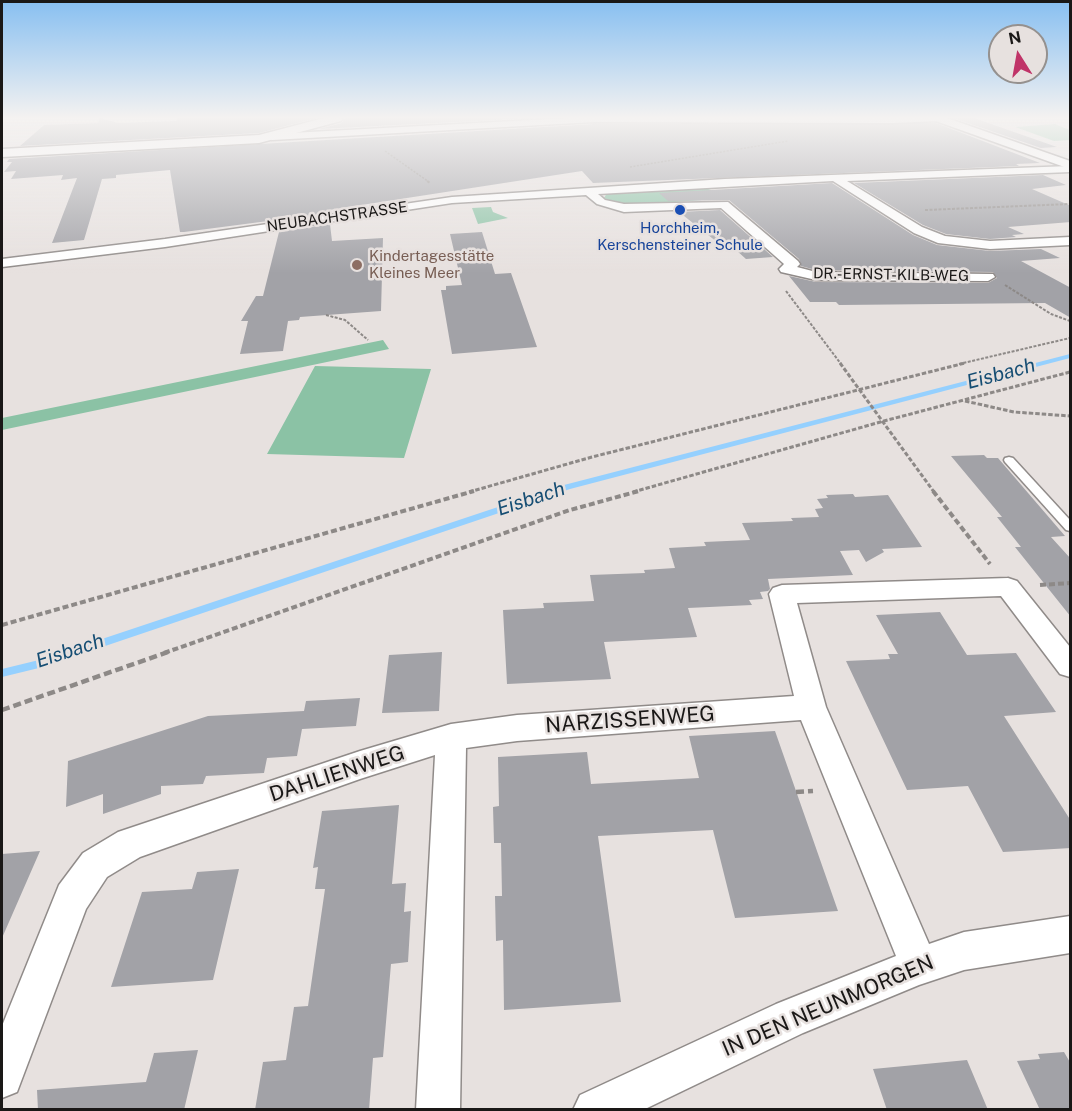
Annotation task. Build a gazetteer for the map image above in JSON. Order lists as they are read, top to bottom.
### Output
{
  "streets": {
    "street": [
      "NEUBACHSTRASSE",
      "DR.-ERNST-KILB-WEG",
      "NARZISSENWEG",
      "DAHLIENWEG",
      "IN DEN NEUNMORGEN"
    ]
  },
  "crossings": [
    ["NARZISSENWEG", "DAHLIENWEG"]
  ],
  "water": ["Eisbach"],
  "places": ["Horchheim, Kerschensteiner Schule", "Kindertagesstätte Kleines Meer"],
  "north": "top"
}
